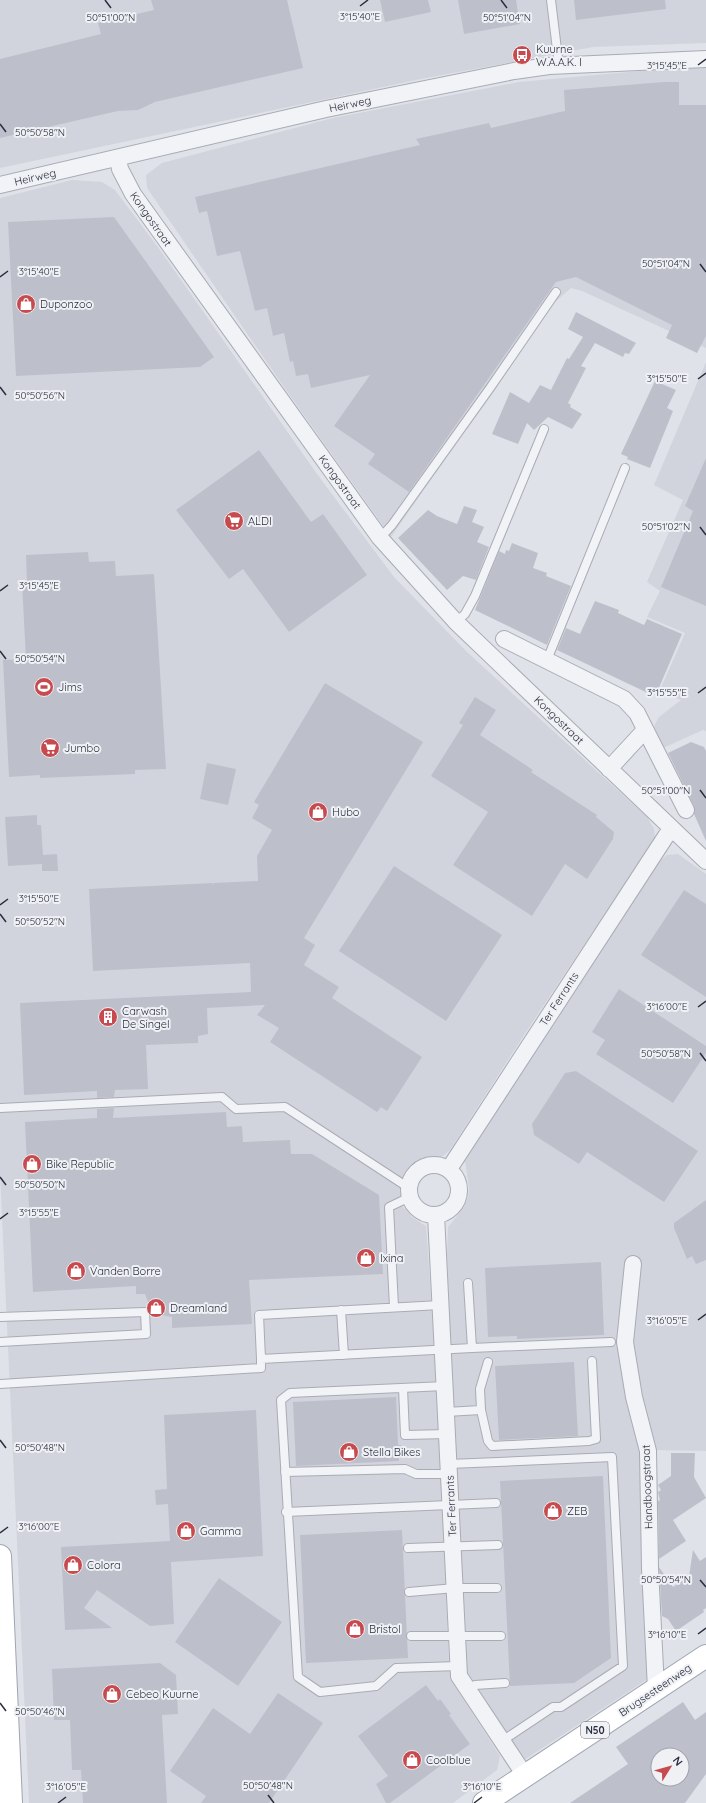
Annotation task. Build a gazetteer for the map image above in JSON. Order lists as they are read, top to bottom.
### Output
{
  "streets": {
    "main road": ["Brugsesteenweg", "N50"],
    "street": [
      "Heirweg",
      "Kongostraat",
      "Ter Ferrants",
      "Handboogstraat"
    ]
  },
  "crossings": [
    ["Heirweg", "Kongostraat"],
    ["Kongostraat", "Ter Ferrants"],
    ["Ter Ferrants", "Brugsesteenweg"],
    ["Handboogstraat", "Brugsesteenweg"]
  ],
  "places": {
    "bus stop": ["Kuurne W.A.A.K. I"],
    "shop": [
      "Duponzoo",
      "Hubo",
      "Bike Republic",
      "Ixina",
      "Vanden Borre",
      "Dreamland",
      "Stella Bikes",
      "ZEB",
      "Gamma",
      "Colora",
      "Bristol",
      "Cebeo Kuurne",
      "Coolblue"
    ],
    "supermarket": ["ALDI", "Jumbo"],
    "sports": ["Jims"],
    "building": ["Carwash De Singel"]
  },
  "north": "top right",
  "coordinates": [
    "3°15'40\"E",
    "50°51'00\"N",
    "50°51'04\"N",
    "3°15'45\"E",
    "50°50'58\"N",
    "3°15'50\"E",
    "50°50'56\"N",
    "50°51'02\"N",
    "50°50'54\"N",
    "3°15'55\"E",
    "50°50'52\"N",
    "3°16'00\"E",
    "50°50'50\"N",
    "3°16'05\"E",
    "50°50'48\"N",
    "3°16'10\"E",
    "50°50'46\"N"
  ]
}
